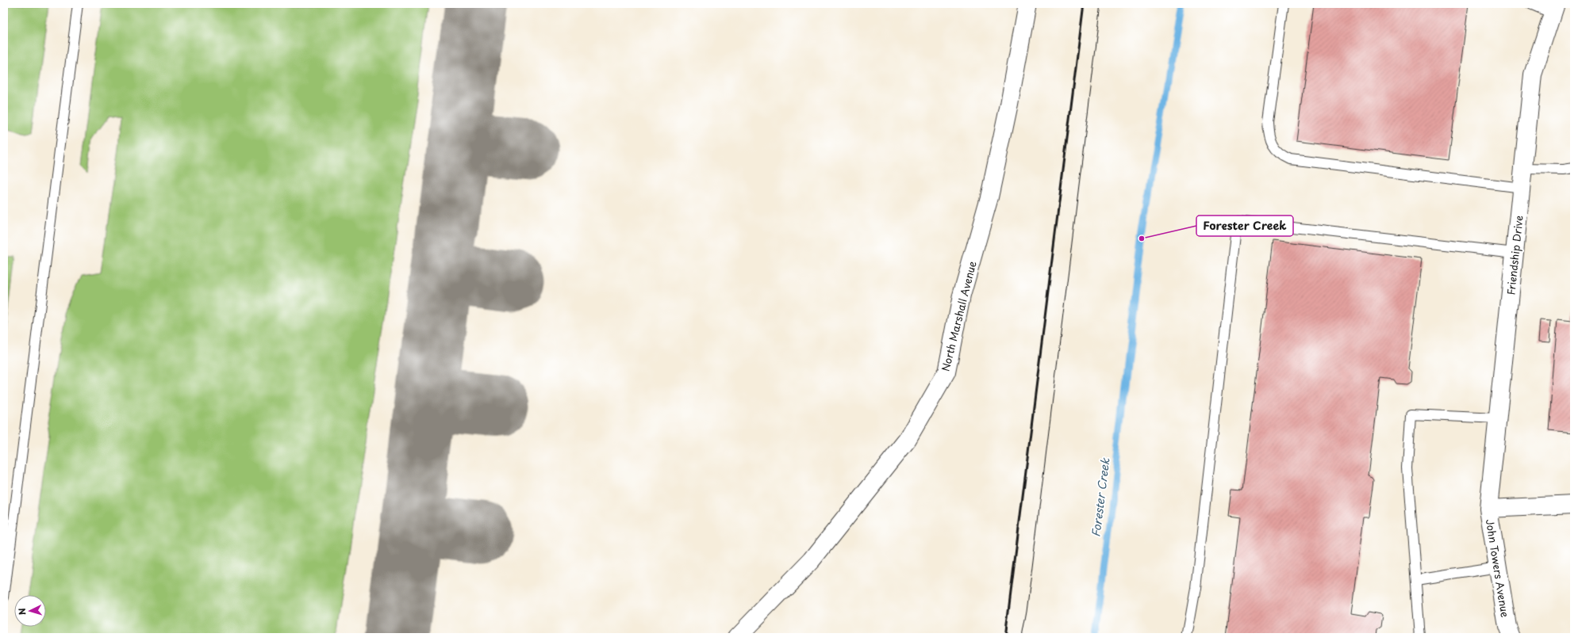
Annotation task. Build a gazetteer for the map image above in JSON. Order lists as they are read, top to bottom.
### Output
{
  "streets": {
    "street": ["Friendship Drive", "North Marshall Avenue", "John Towers Avenue"]
  },
  "crossings": [
    ["Friendship Drive", "John Towers Avenue"]
  ],
  "water": ["Forester Creek"],
  "places": ["Forester Creek"],
  "north": "left"
}
